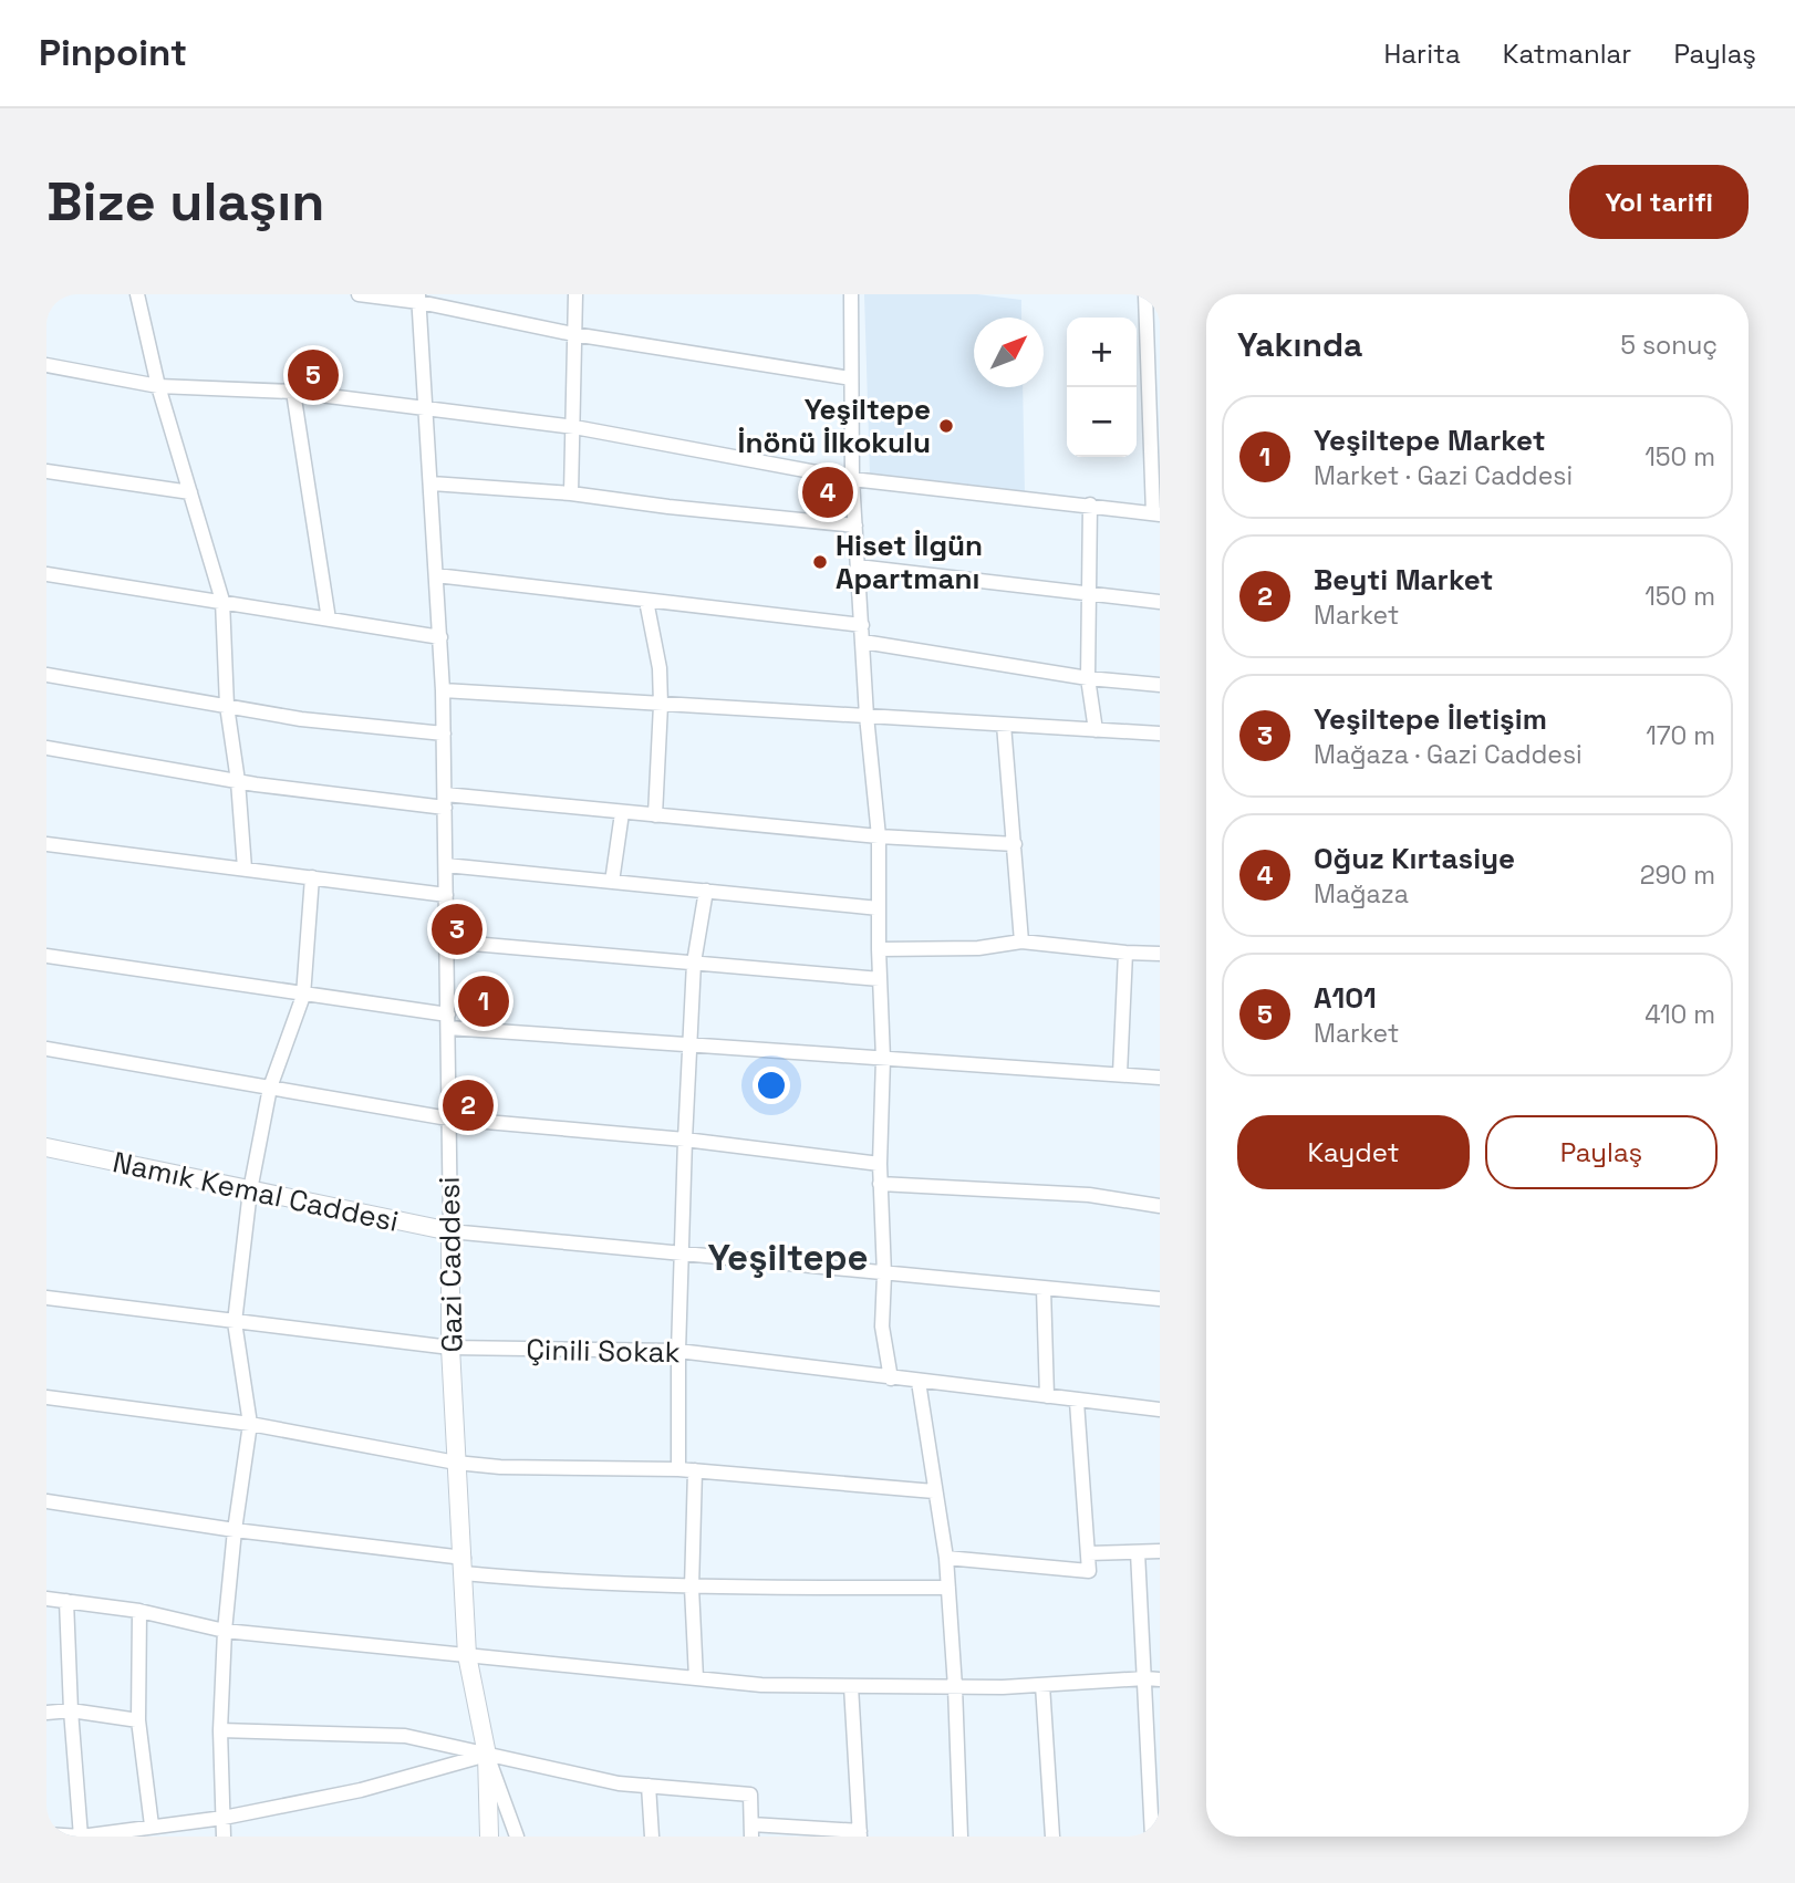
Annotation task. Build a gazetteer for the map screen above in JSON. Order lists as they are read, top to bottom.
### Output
{
  "streets": {
    "street": ["Namık Kemal Caddesi", "Gazi Caddesi", "Çinili Sokak"]
  },
  "crossings": [
    ["Namık Kemal Caddesi", "Gazi Caddesi"],
    ["Gazi Caddesi", "Çinili Sokak"]
  ],
  "districts": ["Yeşiltepe"],
  "places": ["Yeşiltepe İnönü İlkokulu", "Hiset İlgün Apartmanı"],
  "north": "top right",
  "page": {
    "header": "Pinpoint",
    "nav": ["Harita", "Katmanlar", "Paylaş"],
    "buttons": [
      "Yol tarifi",
      ["Kaydet", "Paylaş"]
    ],
    "title": "Bize ulaşın",
    "heading": ["Yakında", "5 sonuç"],
    "map_buttons": ["+", "−"],
    "pins": [
      "5",
      "4",
      "3",
      "1",
      "2"
    ],
    "list": [
      {
        "mark": "1",
        "name": "Yeşiltepe Market",
        "note": "Market · Gazi Caddesi",
        "value": "150 m"
      },
      {
        "mark": "2",
        "name": "Beyti Market",
        "note": "Market",
        "value": "150 m"
      },
      {
        "mark": "3",
        "name": "Yeşiltepe İletişim",
        "note": "Mağaza · Gazi Caddesi",
        "value": "170 m"
      },
      {
        "mark": "4",
        "name": "Oğuz Kırtasiye",
        "note": "Mağaza",
        "value": "290 m"
      },
      {
        "mark": "5",
        "name": "A101",
        "note": "Market",
        "value": "410 m"
      }
    ]
  }
}
